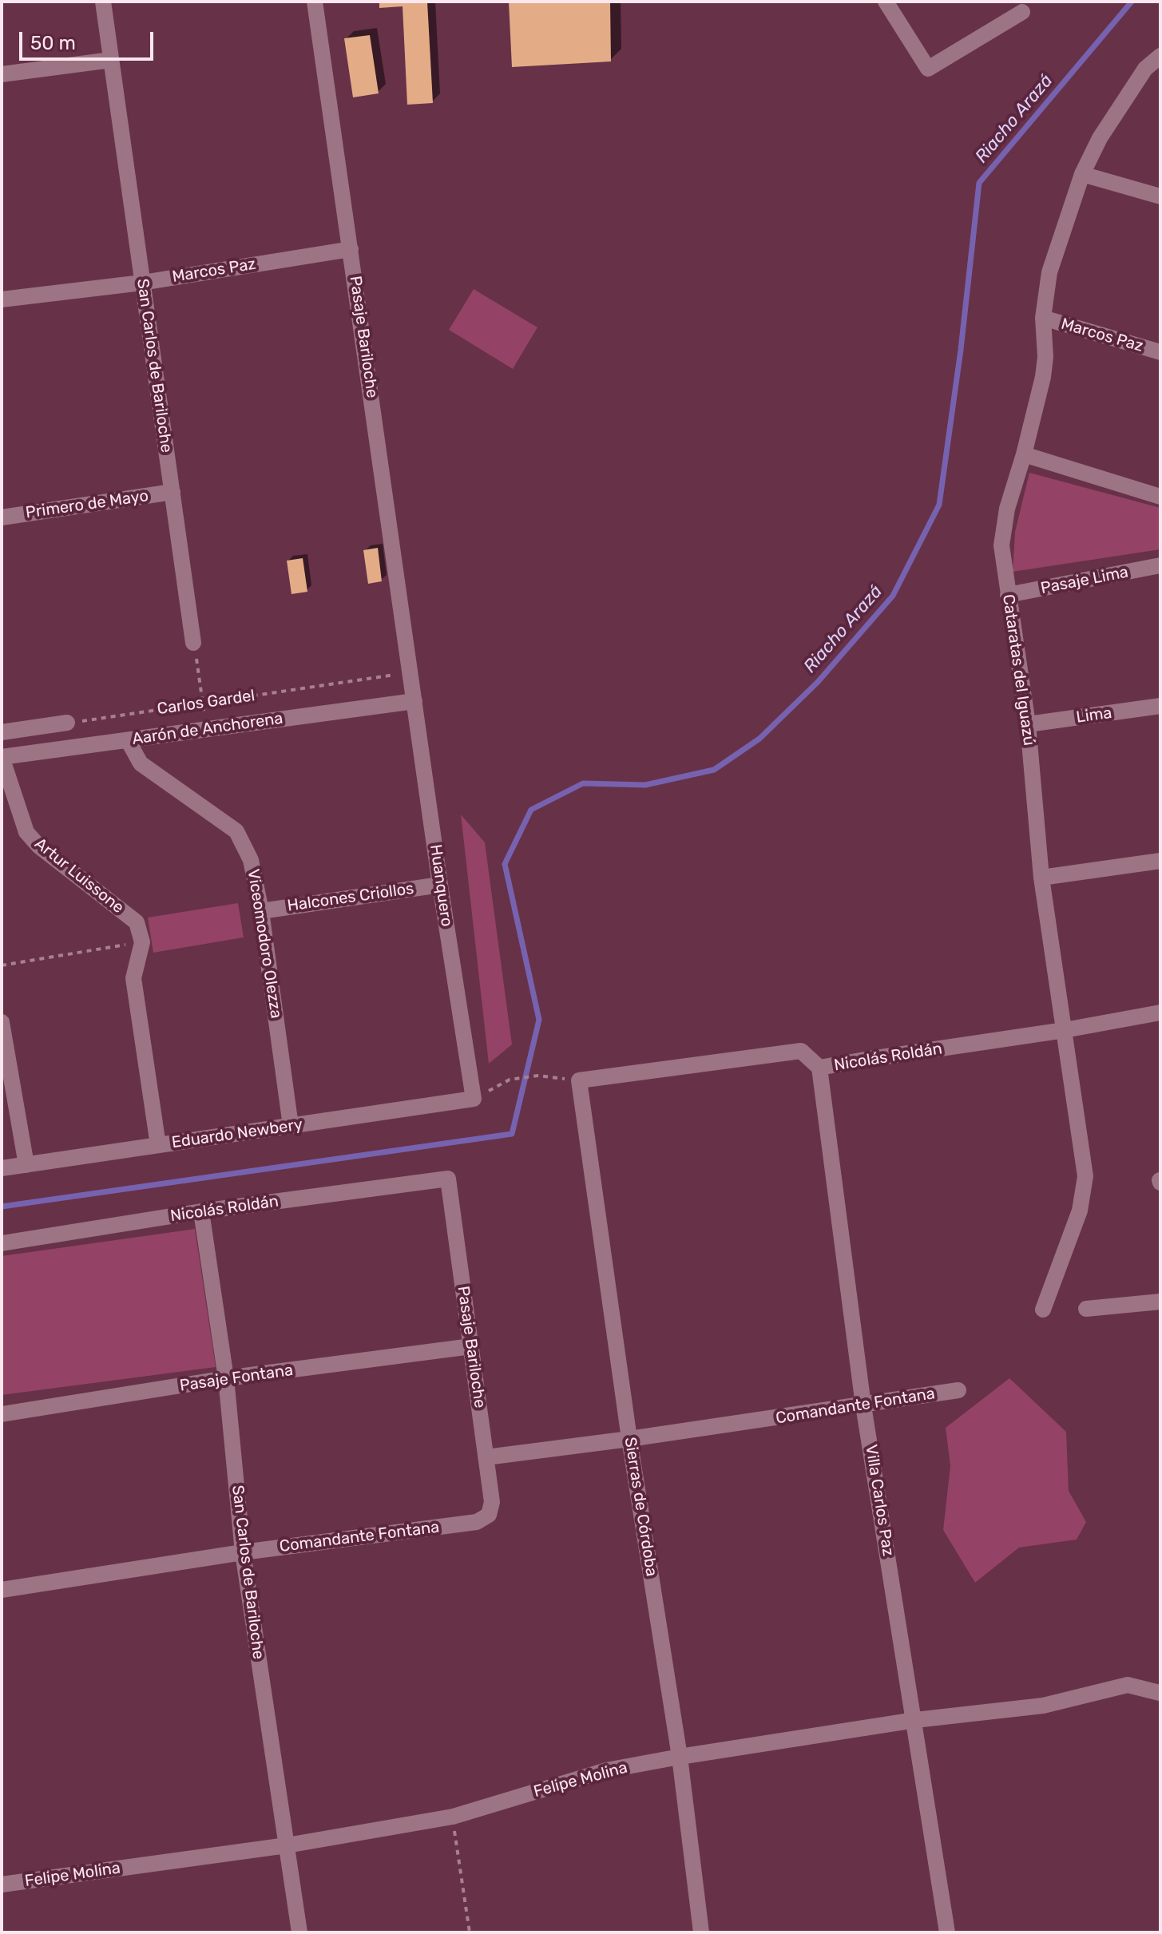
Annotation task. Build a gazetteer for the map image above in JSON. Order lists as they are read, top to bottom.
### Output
{
  "streets": {
    "street": [
      "Marcos Paz",
      "Pasaje Bariloche",
      "San Carlos de Bariloche",
      "Primero de Mayo",
      "Pasaje Lima",
      "Cataratas del Iguazú",
      "Lima",
      "Aarón de Anchorena",
      "Artur Luissone",
      "Huanquero",
      "Halcones Criollos",
      "Viceomodoro Olezza",
      "Nicolás Roldán",
      "Eduardo Newbery",
      "Pasaje Fontana",
      "Comandante Fontana",
      "Villa Carlos Paz",
      "Sierras de Córdoba",
      "Felipe Molina"
    ],
    "path": ["Carlos Gardel"]
  },
  "crossings": [
    ["Marcos Paz", "Pasaje Bariloche"],
    ["Marcos Paz", "San Carlos de Bariloche"],
    ["Marcos Paz", "Cataratas del Iguazú"],
    ["Pasaje Bariloche", "Carlos Gardel"],
    ["Pasaje Bariloche", "Huanquero"],
    ["Pasaje Bariloche", "Nicolás Roldán"],
    ["Pasaje Bariloche", "Pasaje Fontana"],
    ["Pasaje Bariloche", "Comandante Fontana"],
    ["San Carlos de Bariloche", "Primero de Mayo"],
    ["San Carlos de Bariloche", "Nicolás Roldán"],
    ["San Carlos de Bariloche", "Pasaje Fontana"],
    ["San Carlos de Bariloche", "Comandante Fontana"],
    ["San Carlos de Bariloche", "Felipe Molina"],
    ["Pasaje Lima", "Cataratas del Iguazú"],
    ["Cataratas del Iguazú", "Lima"],
    ["Cataratas del Iguazú", "Nicolás Roldán"],
    ["Carlos Gardel", "Huanquero"],
    ["Aarón de Anchorena", "Artur Luissone"],
    ["Aarón de Anchorena", "Huanquero"],
    ["Aarón de Anchorena", "Viceomodoro Olezza"],
    ["Huanquero", "Halcones Criollos"],
    ["Huanquero", "Eduardo Newbery"],
    ["Halcones Criollos", "Viceomodoro Olezza"],
    ["Viceomodoro Olezza", "Eduardo Newbery"],
    ["Nicolás Roldán", "Villa Carlos Paz"],
    ["Nicolás Roldán", "Sierras de Córdoba"],
    ["Comandante Fontana", "Villa Carlos Paz"],
    ["Comandante Fontana", "Sierras de Córdoba"],
    ["Villa Carlos Paz", "Felipe Molina"],
    ["Sierras de Córdoba", "Felipe Molina"]
  ],
  "water": ["Riacho Arazá"],
  "scale_bar": "50 m"
}
